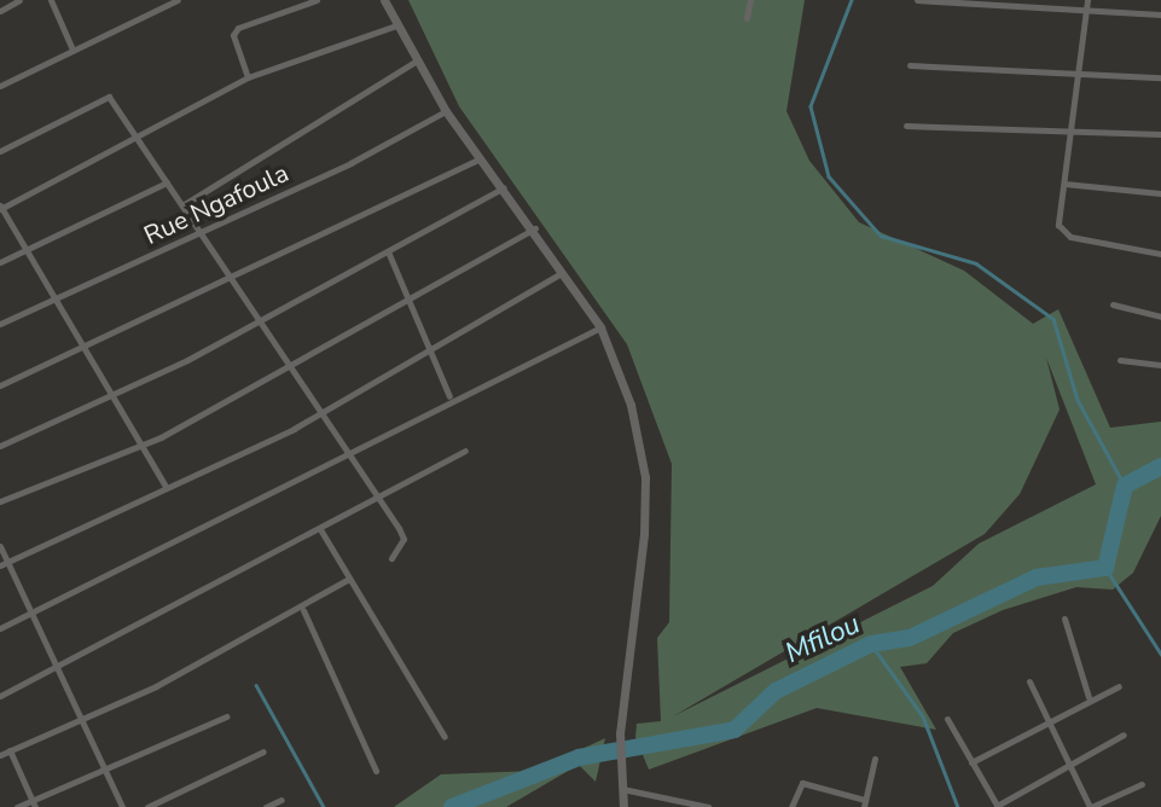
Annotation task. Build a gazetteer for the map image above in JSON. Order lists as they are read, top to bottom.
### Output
{
  "streets": {
    "street": ["Rue Ngafoula"]
  },
  "water": ["Mfilou"]
}
